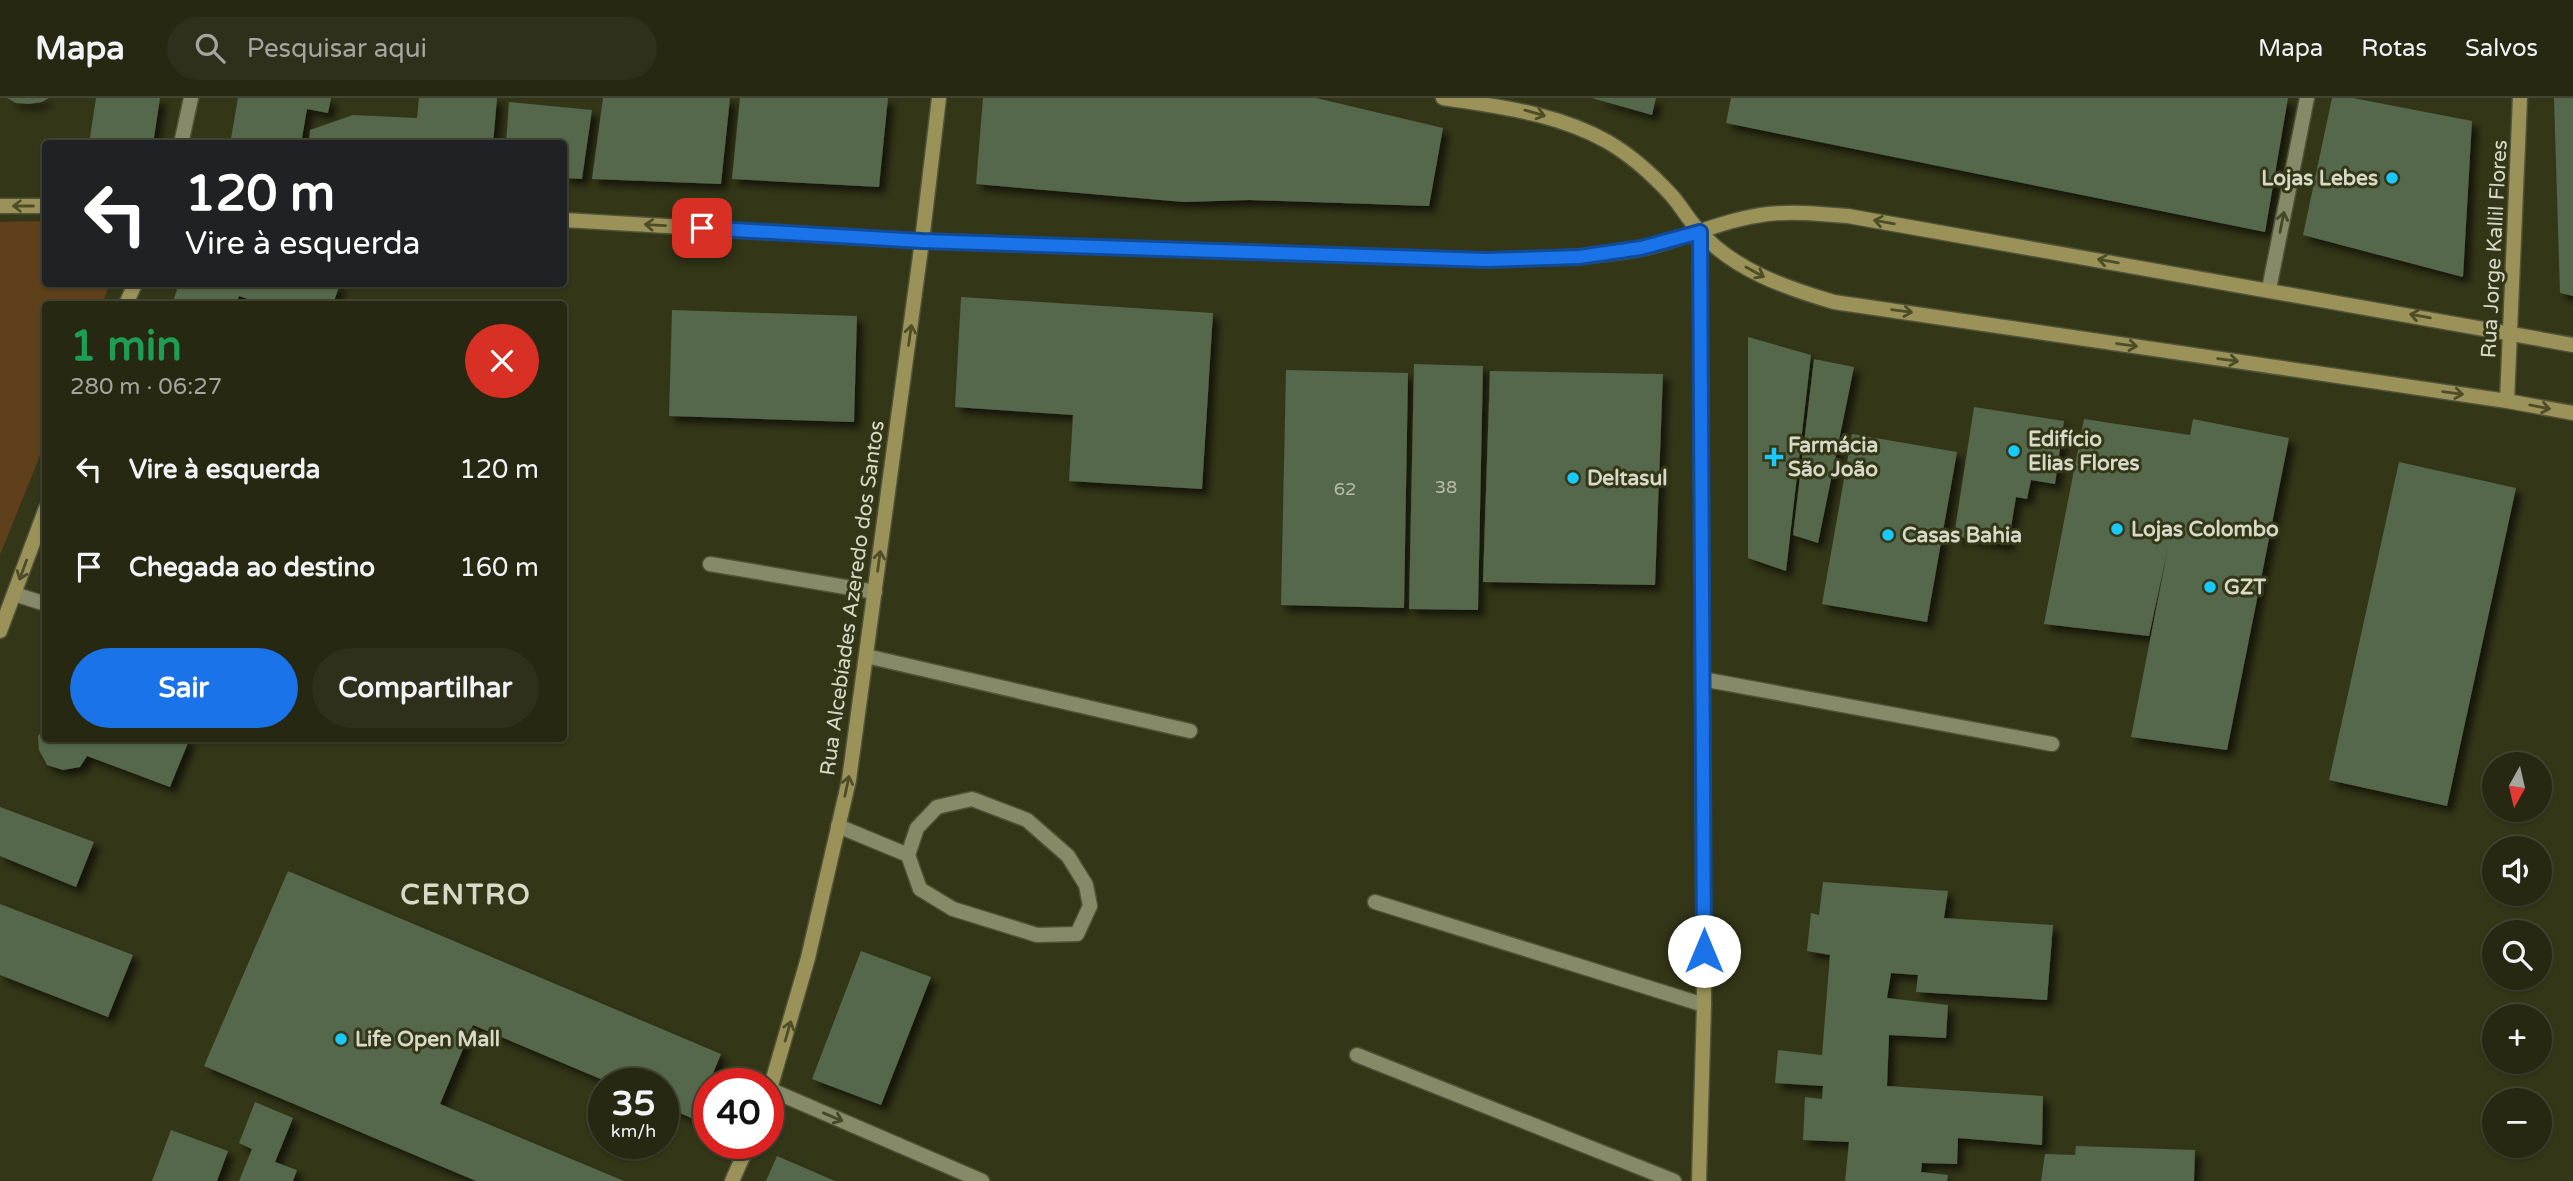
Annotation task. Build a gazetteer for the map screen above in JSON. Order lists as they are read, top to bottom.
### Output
{
  "streets": {
    "main road": ["Rua Jorge Kallil Flores", "Rua Alcebíades Azeredo dos Santos"]
  },
  "one_way": ["Rua Alcebíades Azeredo dos Santos"],
  "districts": ["CENTRO"],
  "places": {
    "other": [
      "Lojas Lebes",
      "Edifício Elias Flores",
      "Deltasul",
      "Lojas Colombo",
      "Casas Bahia",
      "GZT",
      "Life Open Mall"
    ],
    "health": ["Farmácia São João"]
  },
  "house_numbers": ["38", "62"],
  "north": "bottom",
  "page": {
    "header": "Mapa",
    "search": "Pesquisar aqui",
    "nav": ["Mapa", "Rotas", "Salvos"],
    "turn": ["120 m", "Vire à esquerda"],
    "heading": ["1 min", "280 m · 06:27"],
    "list": [
      {
        "name": "Vire à esquerda",
        "value": "120 m"
      },
      {
        "name": "Chegada ao destino",
        "value": "160 m"
      }
    ],
    "buttons": ["Sair", "Compartilhar"],
    "map_buttons": ["+", "−"],
    "speed": "35 km/h",
    "limit": "40"
  }
}
